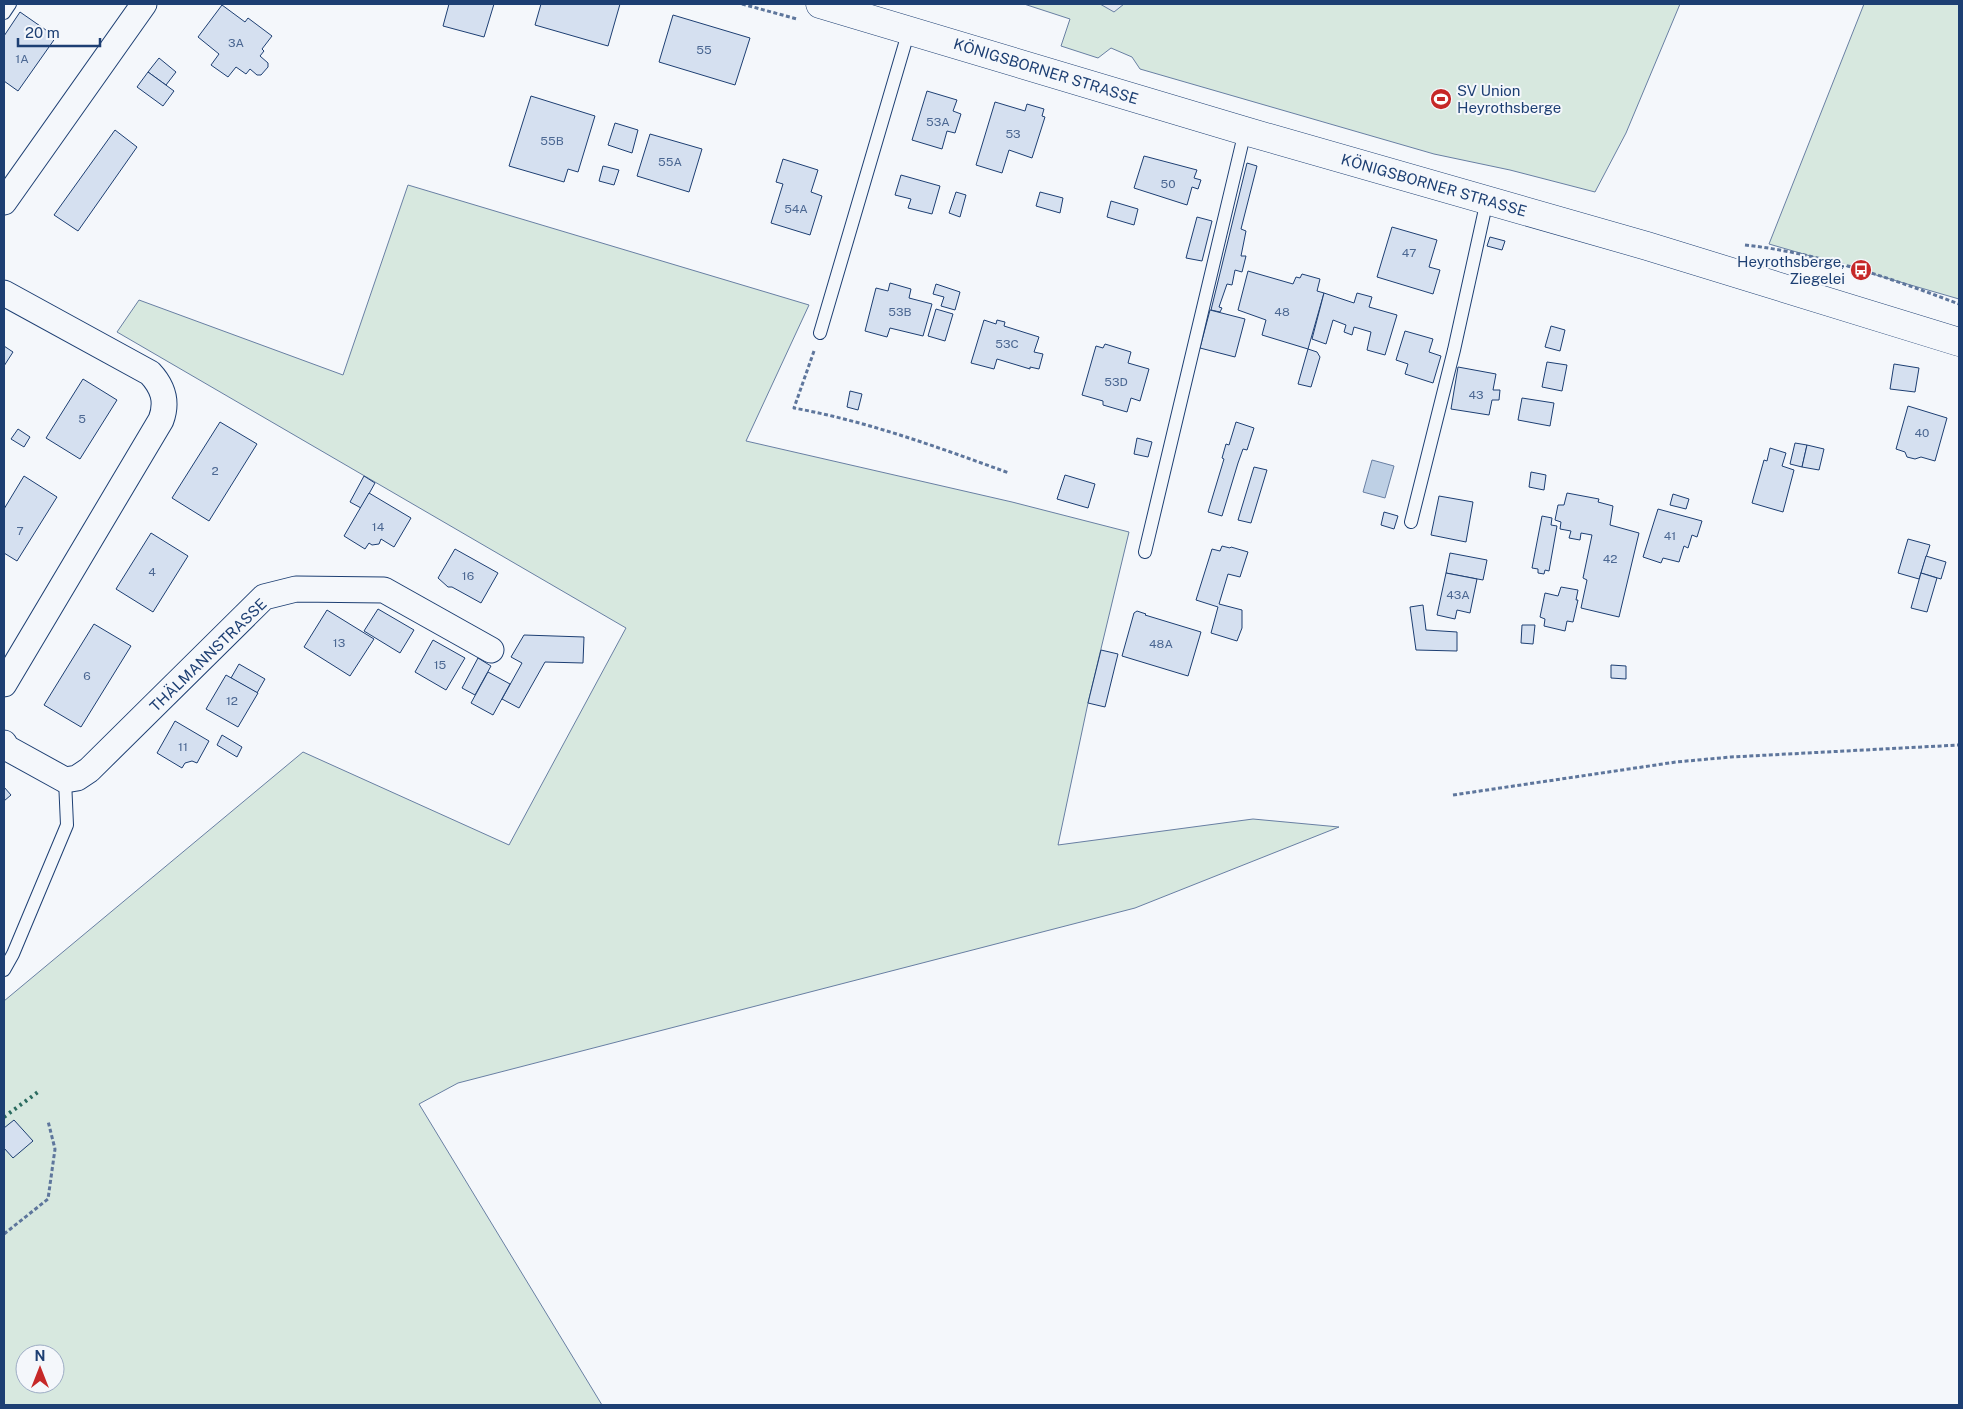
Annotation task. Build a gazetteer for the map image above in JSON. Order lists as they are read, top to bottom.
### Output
{
  "streets": {
    "main road": ["KÖNIGSBORNER STRASSE"],
    "street": ["THÄLMANNSTRASSE"]
  },
  "places": {
    "sports": ["SV Union Heyrothsberge"],
    "bus stop": ["Heyrothsberge, Ziegelei"]
  },
  "house_numbers": [
    "3A",
    "55",
    "1A",
    "53A",
    "53",
    "55B",
    "55A",
    "50",
    "54A",
    "47",
    "53B",
    "48",
    "53C",
    "53D",
    "43",
    "5",
    "40",
    "2",
    "14",
    "7",
    "41",
    "42",
    "4",
    "16",
    "43A",
    "13",
    "48A",
    "15",
    "6",
    "12",
    "11"
  ],
  "scale_bar": "20 m",
  "north": "top"
}
